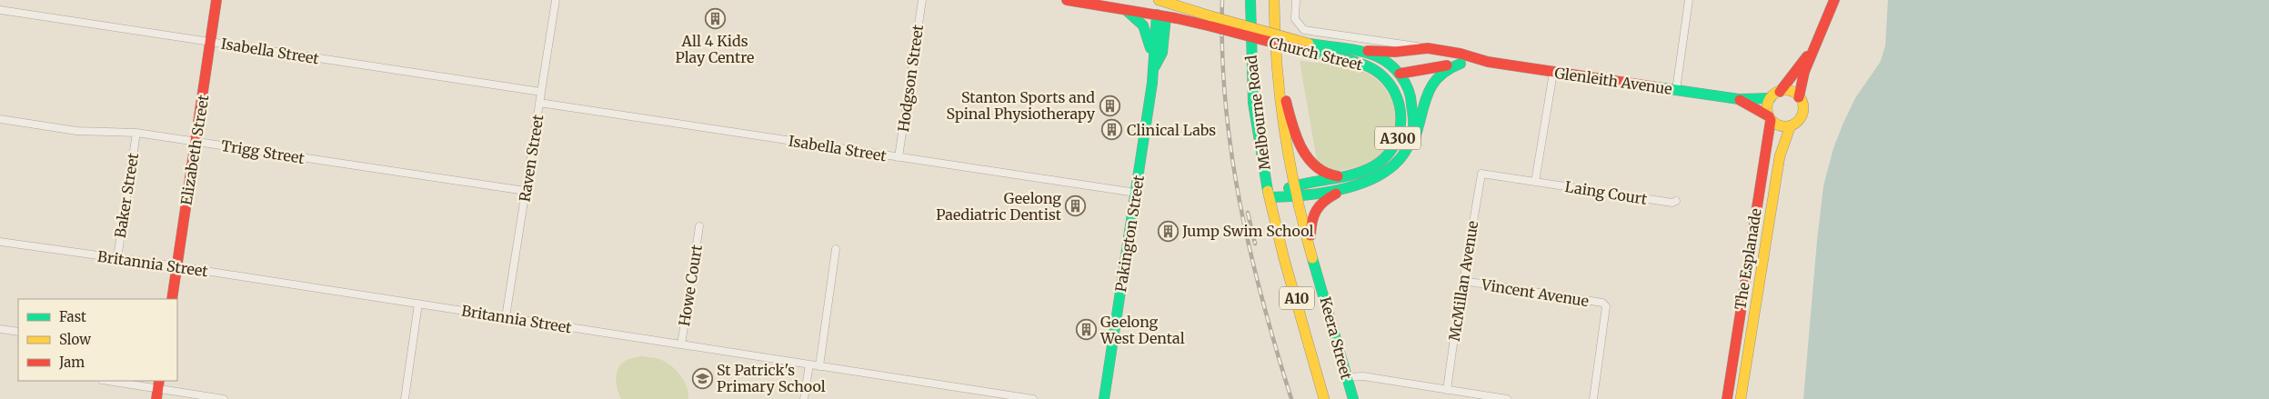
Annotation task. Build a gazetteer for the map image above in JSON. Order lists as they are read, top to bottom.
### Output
{
  "streets": {
    "main road": [
      "Church Street",
      "Glenleith Avenue",
      "Melbourne Road",
      "A300",
      "Elizabeth Street",
      "Pakington Street",
      "The Esplanade",
      "A10",
      "Keera Street"
    ],
    "street": [
      "Isabella Street",
      "Hodgson Street",
      "Trigg Street",
      "Raven Street",
      "Laing Court",
      "Baker Street",
      "Britannia Street",
      "McMillan Avenue",
      "Howe Court",
      "Vincent Avenue"
    ]
  },
  "crossings": [
    ["Isabella Street", "Hodgson Street"],
    ["Isabella Street", "Elizabeth Street"],
    ["Isabella Street", "Raven Street"],
    ["Isabella Street", "Pakington Street"],
    ["Church Street", "Glenleith Avenue"],
    ["Church Street", "Melbourne Road"],
    ["Church Street", "Pakington Street"],
    ["Church Street", "Keera Street"],
    ["Glenleith Avenue", "The Esplanade"],
    ["Melbourne Road", "Keera Street"],
    ["Elizabeth Street", "Trigg Street"],
    ["Elizabeth Street", "Britannia Street"],
    ["Trigg Street", "Raven Street"],
    ["Trigg Street", "Baker Street"],
    ["Raven Street", "Britannia Street"],
    ["Laing Court", "McMillan Avenue"],
    ["Baker Street", "Britannia Street"],
    ["Britannia Street", "Howe Court"],
    ["McMillan Avenue", "Vincent Avenue"]
  ],
  "places": {
    "building": [
      "All 4 Kids Play Centre",
      "Stanton Sports and Spinal Physiotherapy",
      "Clinical Labs",
      "Geelong Paediatric Dentist",
      "Jump Swim School",
      "Geelong West Dental"
    ],
    "school or university": ["St Patrick's Primary School"]
  },
  "legend": ["Fast", "Slow", "Jam"]
}
